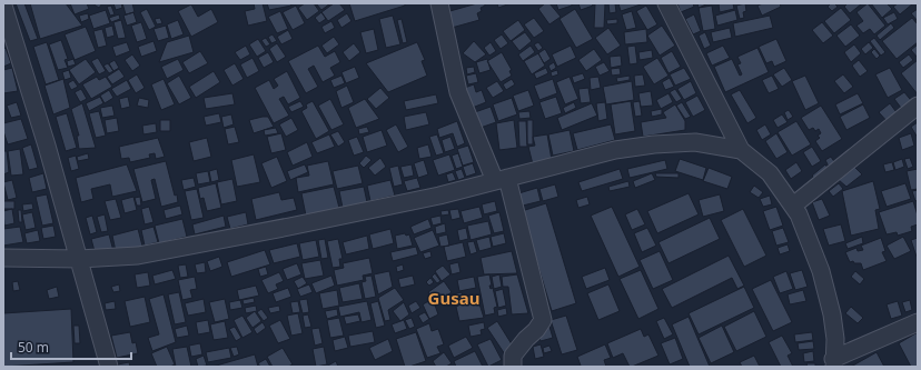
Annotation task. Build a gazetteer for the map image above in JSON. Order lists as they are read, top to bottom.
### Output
{
  "districts": ["Gusau"],
  "scale_bar": "50 m"
}
